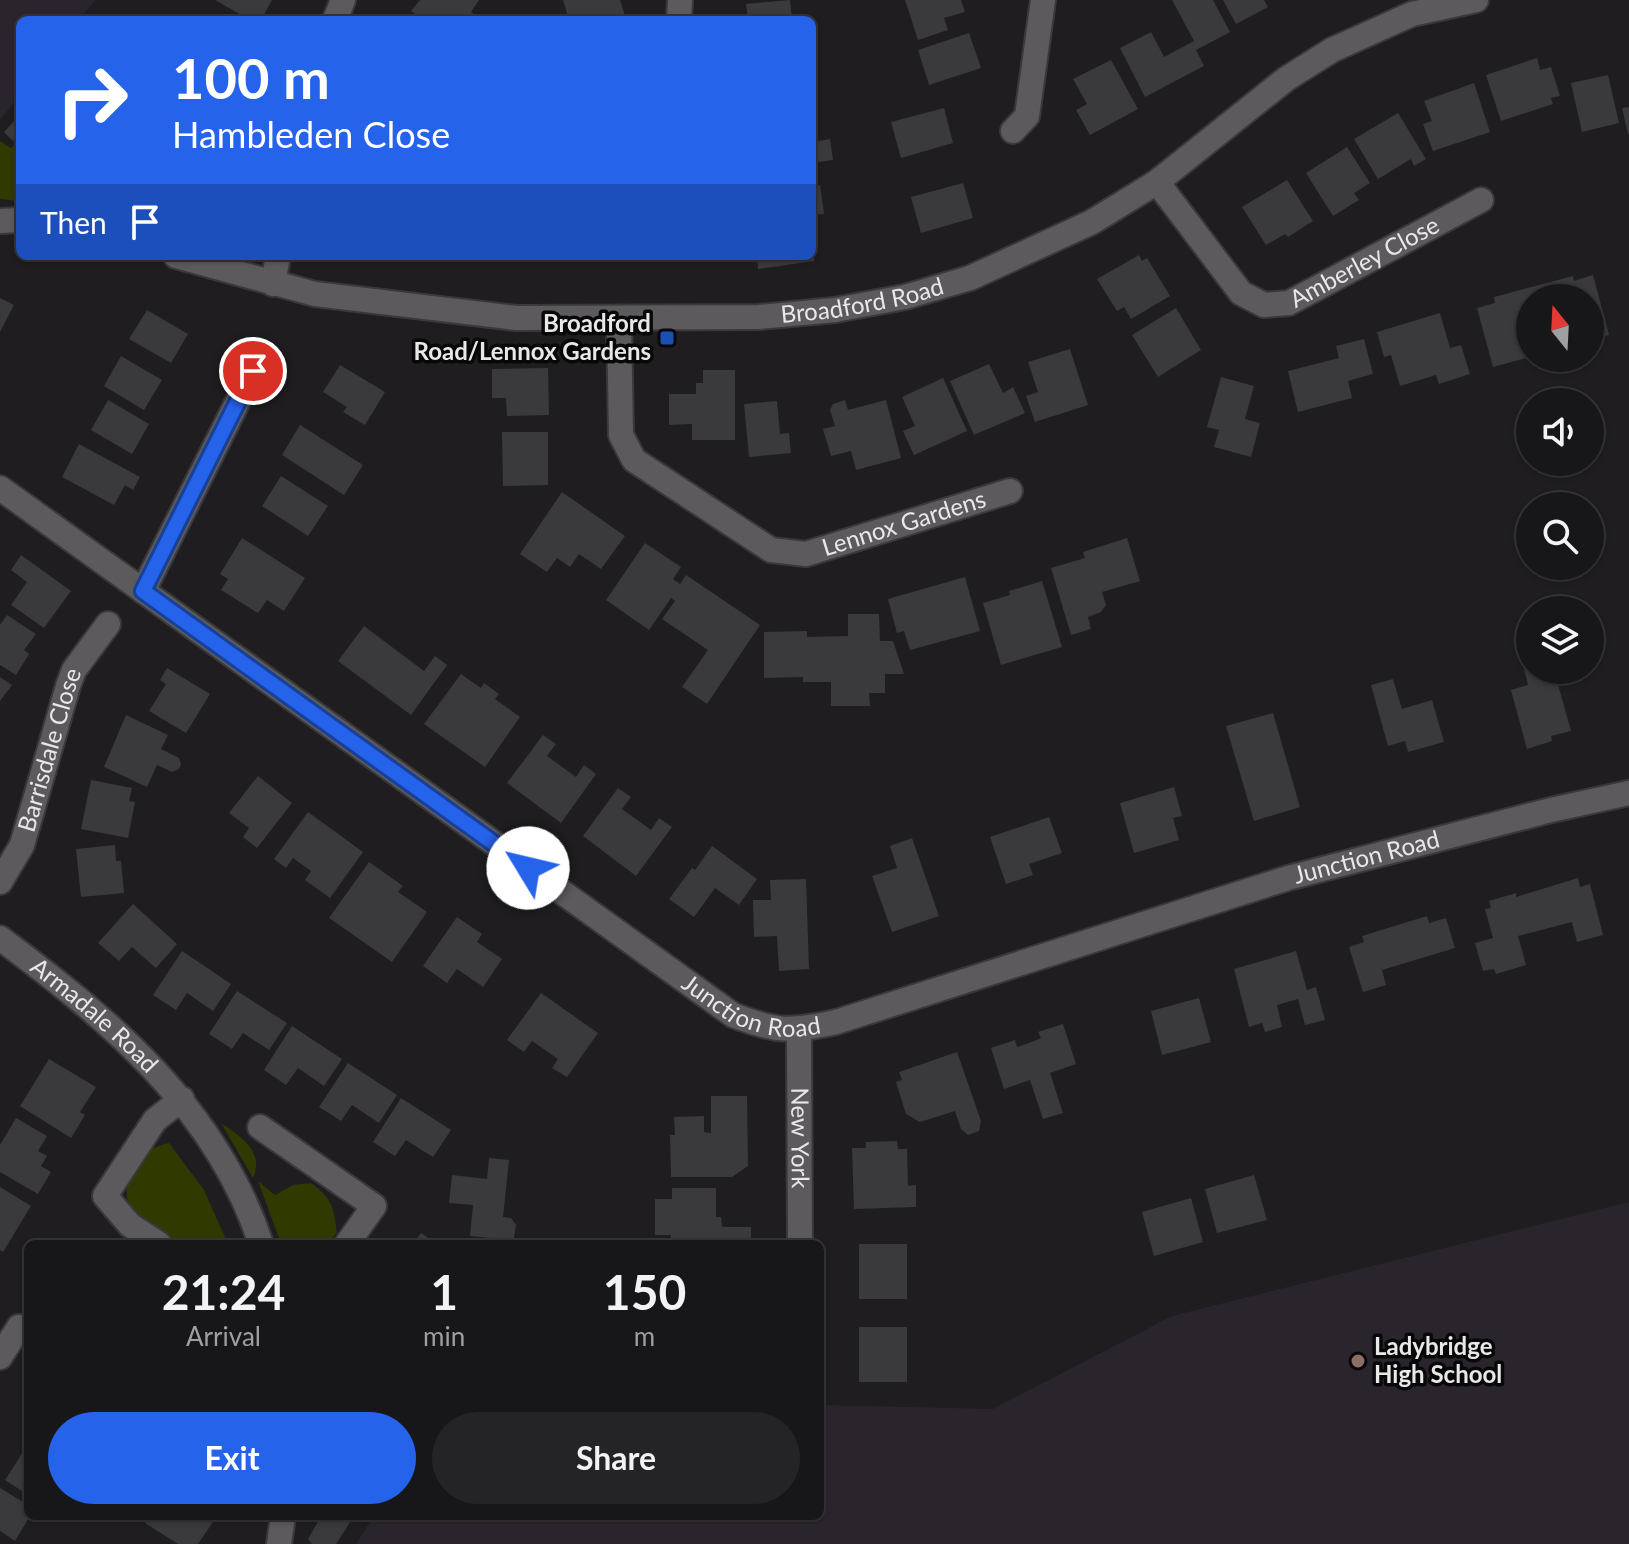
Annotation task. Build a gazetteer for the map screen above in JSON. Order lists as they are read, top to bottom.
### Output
{
  "streets": {
    "street": [
      "Amberley Close",
      "Broadford Road",
      "Lennox Gardens",
      "Barrisdale Close",
      "Junction Road",
      "Armadale Road",
      "New York"
    ]
  },
  "crossings": [
    ["Amberley Close", "Broadford Road"],
    ["Broadford Road", "Lennox Gardens"],
    ["Junction Road", "New York"]
  ],
  "places": {
    "transit": ["Broadford Road/Lennox Gardens"],
    "other": ["Ladybridge High School"]
  },
  "north": "top",
  "page": {
    "turn": ["100 m", "Hambleden Close"],
    "then": "Then",
    "eta": [
      "21:24",
      "Arrival",
      "1",
      "min",
      "150",
      "m"
    ],
    "buttons": ["Exit", "Share"]
  }
}
